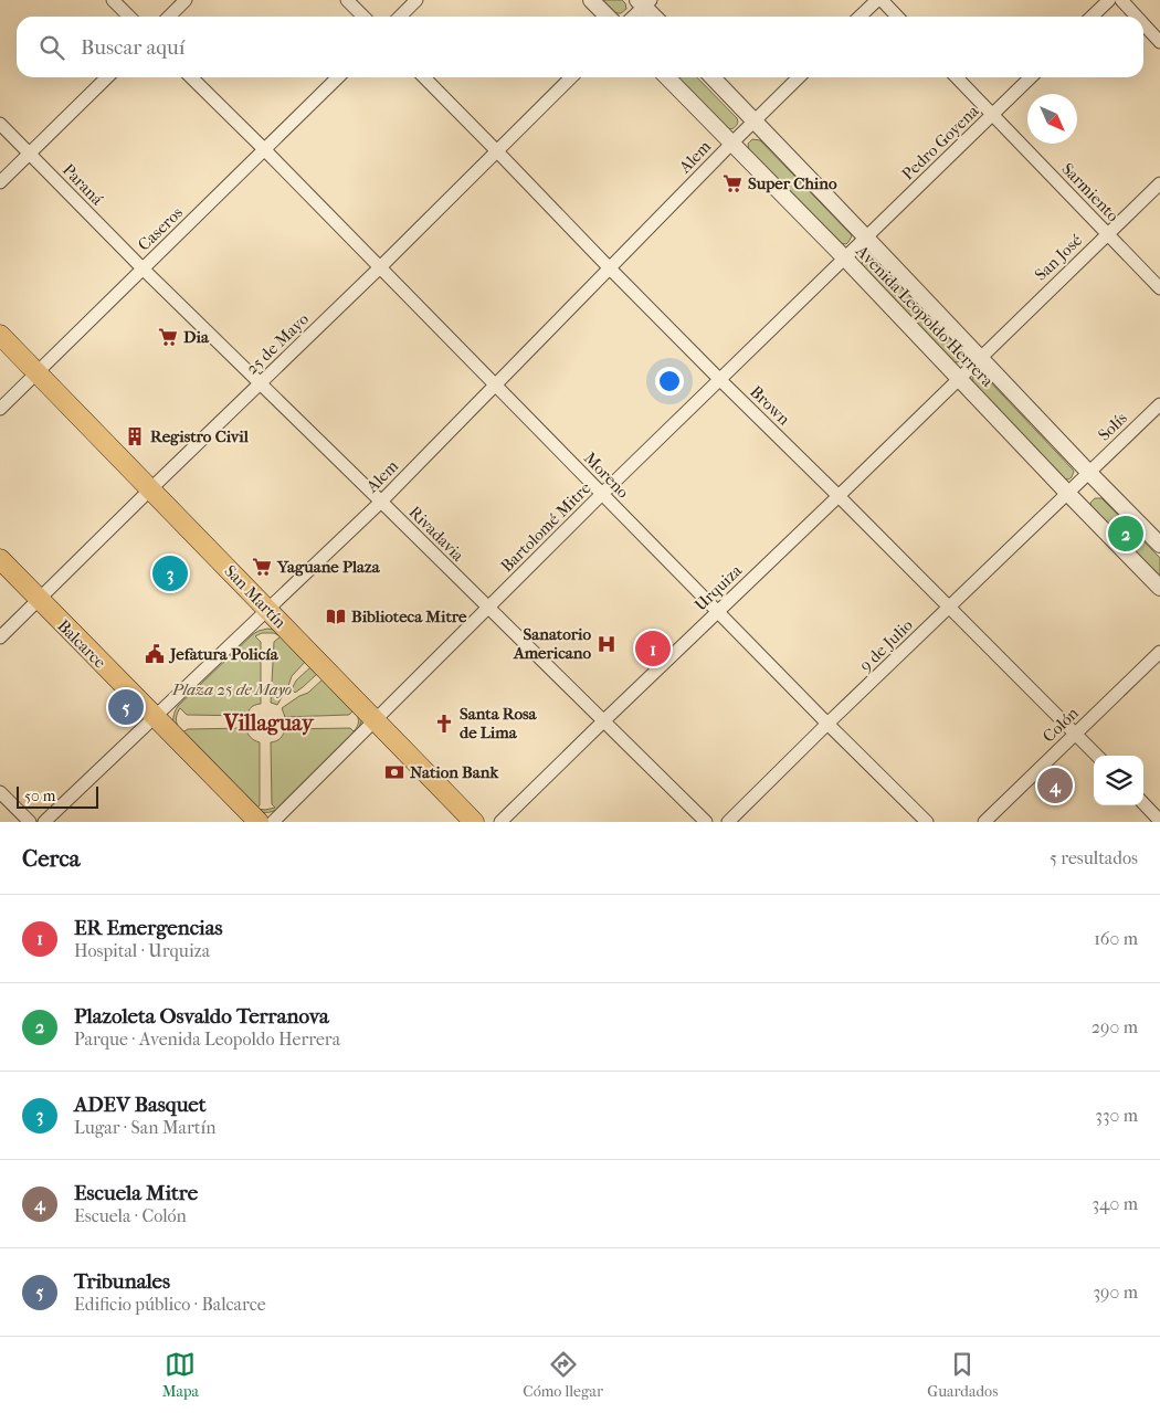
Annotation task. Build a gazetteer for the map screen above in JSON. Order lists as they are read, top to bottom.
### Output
{
  "streets": {
    "main road": ["San Martín", "Balcarce"],
    "street": [
      "Pedro Goyena",
      "Alem",
      "Paraná",
      "Sarmiento",
      "Caseros",
      "San José",
      "Avenida Leopoldo Herrera",
      "25 de Mayo",
      "Brown",
      "Solís",
      "Moreno",
      "Bartolomé Mitre",
      "Rivadavia",
      "Urquiza",
      "9 de Julio",
      "Colón"
    ]
  },
  "crossings": [
    ["Pedro Goyena", "Sarmiento"],
    ["Pedro Goyena", "Avenida Leopoldo Herrera"],
    ["Pedro Goyena", "Bartolomé Mitre"],
    ["Alem", "Avenida Leopoldo Herrera"],
    ["Alem", "Brown"],
    ["Alem", "Moreno"],
    ["Alem", "Rivadavia"],
    ["Alem", "San Martín"],
    ["Alem", "Balcarce"],
    ["Paraná", "Caseros"],
    ["Paraná", "Rivadavia"],
    ["Sarmiento", "San José"],
    ["Caseros", "Moreno"],
    ["Caseros", "Rivadavia"],
    ["Caseros", "San Martín"],
    ["San José", "Avenida Leopoldo Herrera"],
    ["San José", "Urquiza"],
    ["Avenida Leopoldo Herrera", "Solís"],
    ["Avenida Leopoldo Herrera", "Bartolomé Mitre"],
    ["Avenida Leopoldo Herrera", "Urquiza"],
    ["Avenida Leopoldo Herrera", "9 de Julio"],
    ["25 de Mayo", "Brown"],
    ["25 de Mayo", "Moreno"],
    ["25 de Mayo", "Rivadavia"],
    ["25 de Mayo", "San Martín"],
    ["25 de Mayo", "Balcarce"],
    ["Brown", "Bartolomé Mitre"],
    ["Brown", "Urquiza"],
    ["Brown", "9 de Julio"],
    ["Brown", "Colón"],
    ["Solís", "9 de Julio"],
    ["Moreno", "Bartolomé Mitre"],
    ["Moreno", "Urquiza"],
    ["Moreno", "9 de Julio"],
    ["Bartolomé Mitre", "Rivadavia"],
    ["Bartolomé Mitre", "San Martín"],
    ["Rivadavia", "Urquiza"]
  ],
  "districts": ["Villaguay"],
  "parks": ["Plaza 25 de Mayo"],
  "places": {
    "supermarket": ["Super Chino", "Dia", "Yaguane Plaza"],
    "building": ["Registro Civil"],
    "library": ["Biblioteca Mitre"],
    "hospital": ["Sanatorio Americano"],
    "public building": ["Jefatura Policía"],
    "church": ["Santa Rosa de Lima"],
    "bank": ["Nation Bank"]
  },
  "scale_bar": "50 m",
  "north": "bottom right",
  "page": {
    "search": "Buscar aquí",
    "pins": [
      "2",
      "3",
      "1",
      "5",
      "4"
    ],
    "scale": "50 m",
    "heading": ["Cerca", "5 resultados"],
    "list": [
      {
        "mark": "1",
        "name": "ER Emergencias",
        "note": "Hospital · Urquiza",
        "value": "160 m"
      },
      {
        "mark": "2",
        "name": "Plazoleta Osvaldo Terranova",
        "note": "Parque · Avenida Leopoldo Herrera",
        "value": "290 m"
      },
      {
        "mark": "3",
        "name": "ADEV Basquet",
        "note": "Lugar · San Martín",
        "value": "330 m"
      },
      {
        "mark": "4",
        "name": "Escuela Mitre",
        "note": "Escuela · Colón",
        "value": "340 m"
      },
      {
        "mark": "5",
        "name": "Tribunales",
        "note": "Edificio público · Balcarce",
        "value": "390 m"
      }
    ],
    "nav": ["Mapa", "Cómo llegar", "Guardados"]
  }
}
